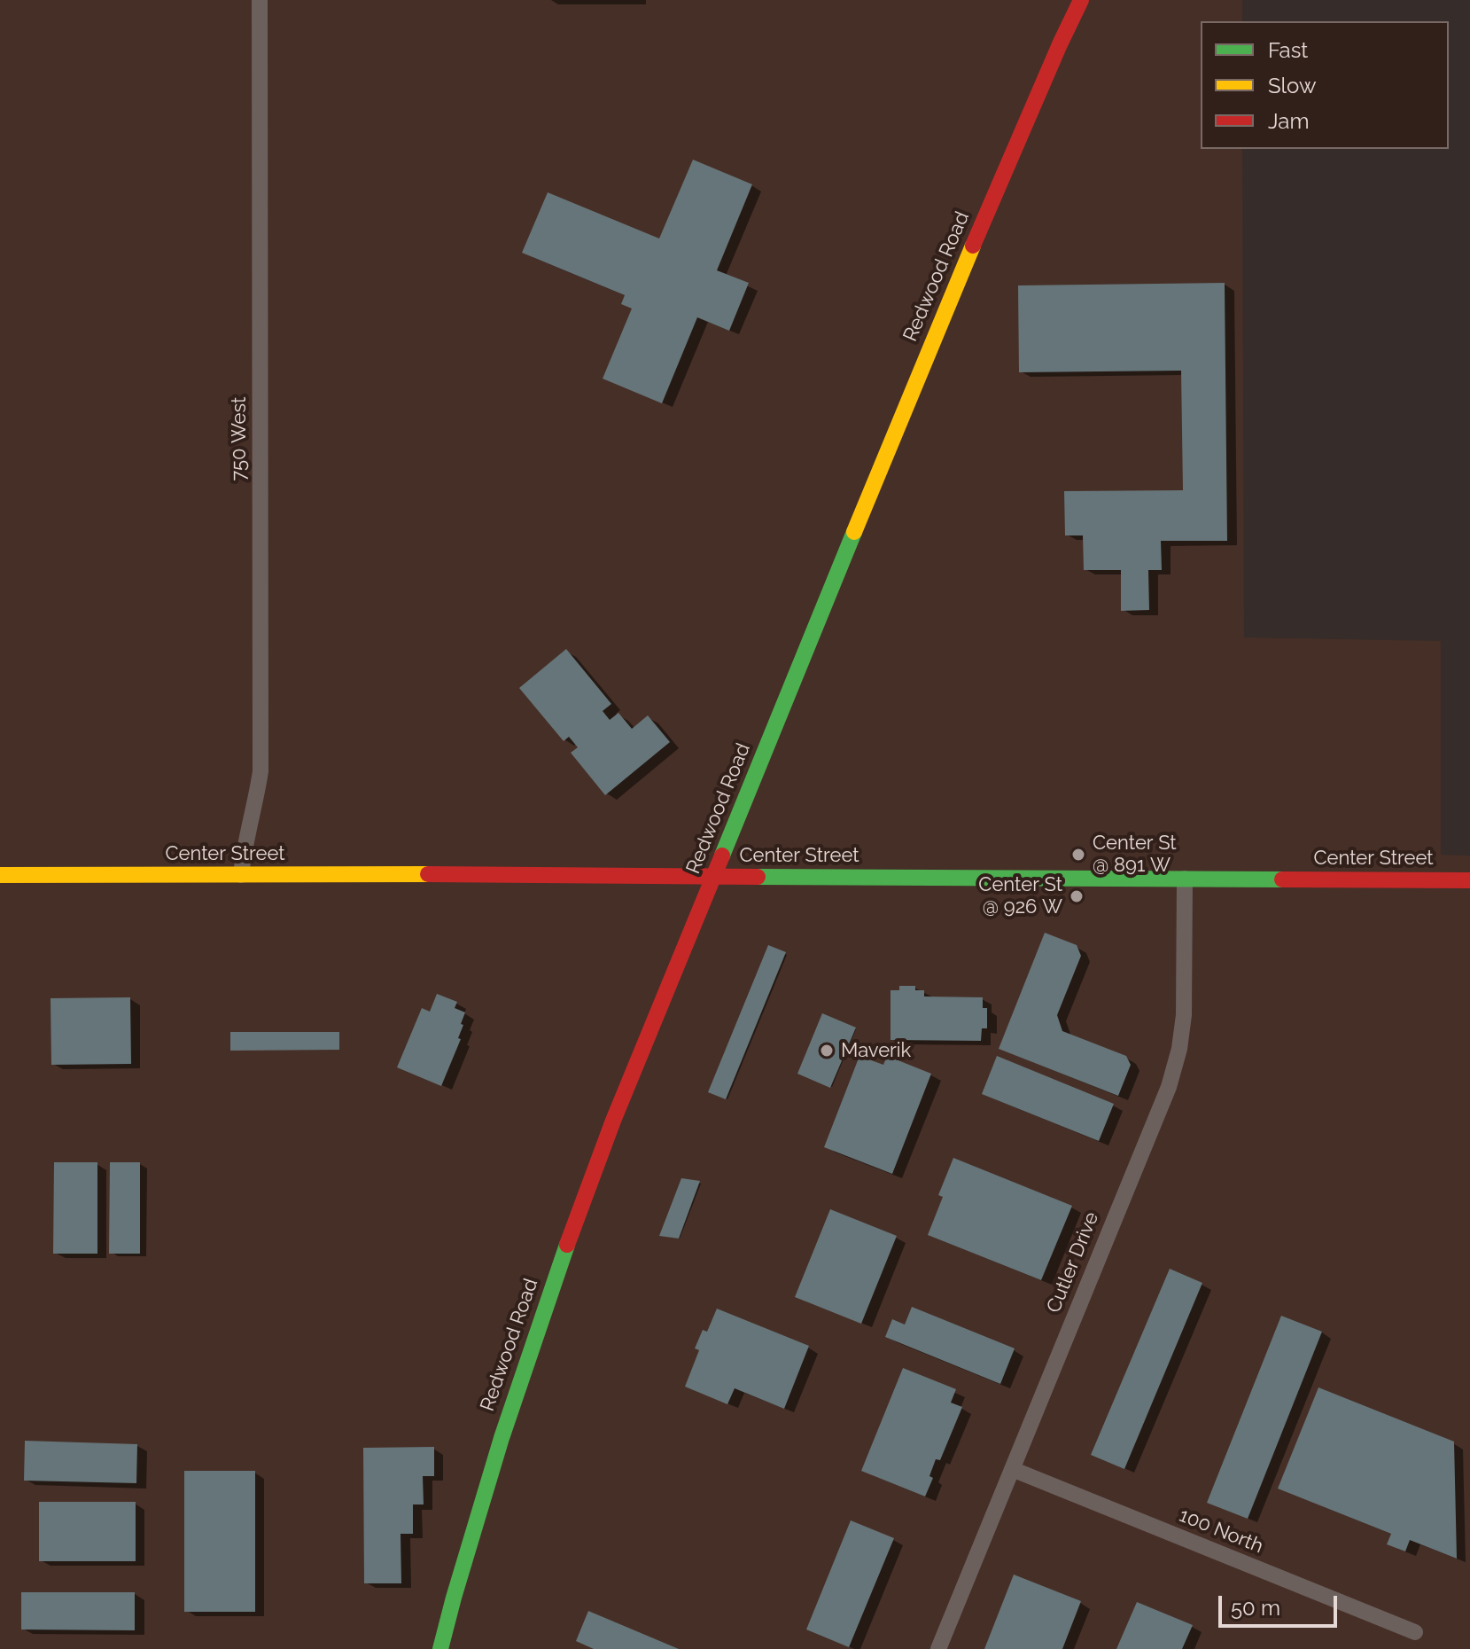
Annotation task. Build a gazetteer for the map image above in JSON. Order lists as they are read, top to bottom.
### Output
{
  "streets": {
    "main road": ["Redwood Road", "Center Street"],
    "street": ["750 West", "Cutler Drive", "100 North"]
  },
  "crossings": [
    ["Redwood Road", "Center Street"],
    ["750 West", "Center Street"],
    ["Center Street", "Cutler Drive"],
    ["Cutler Drive", "100 North"]
  ],
  "places": ["Center St @ 891 W", "Center St @ 926 W", "Maverik"],
  "legend": ["Fast", "Slow", "Jam"],
  "scale_bar": "50 m"
}
